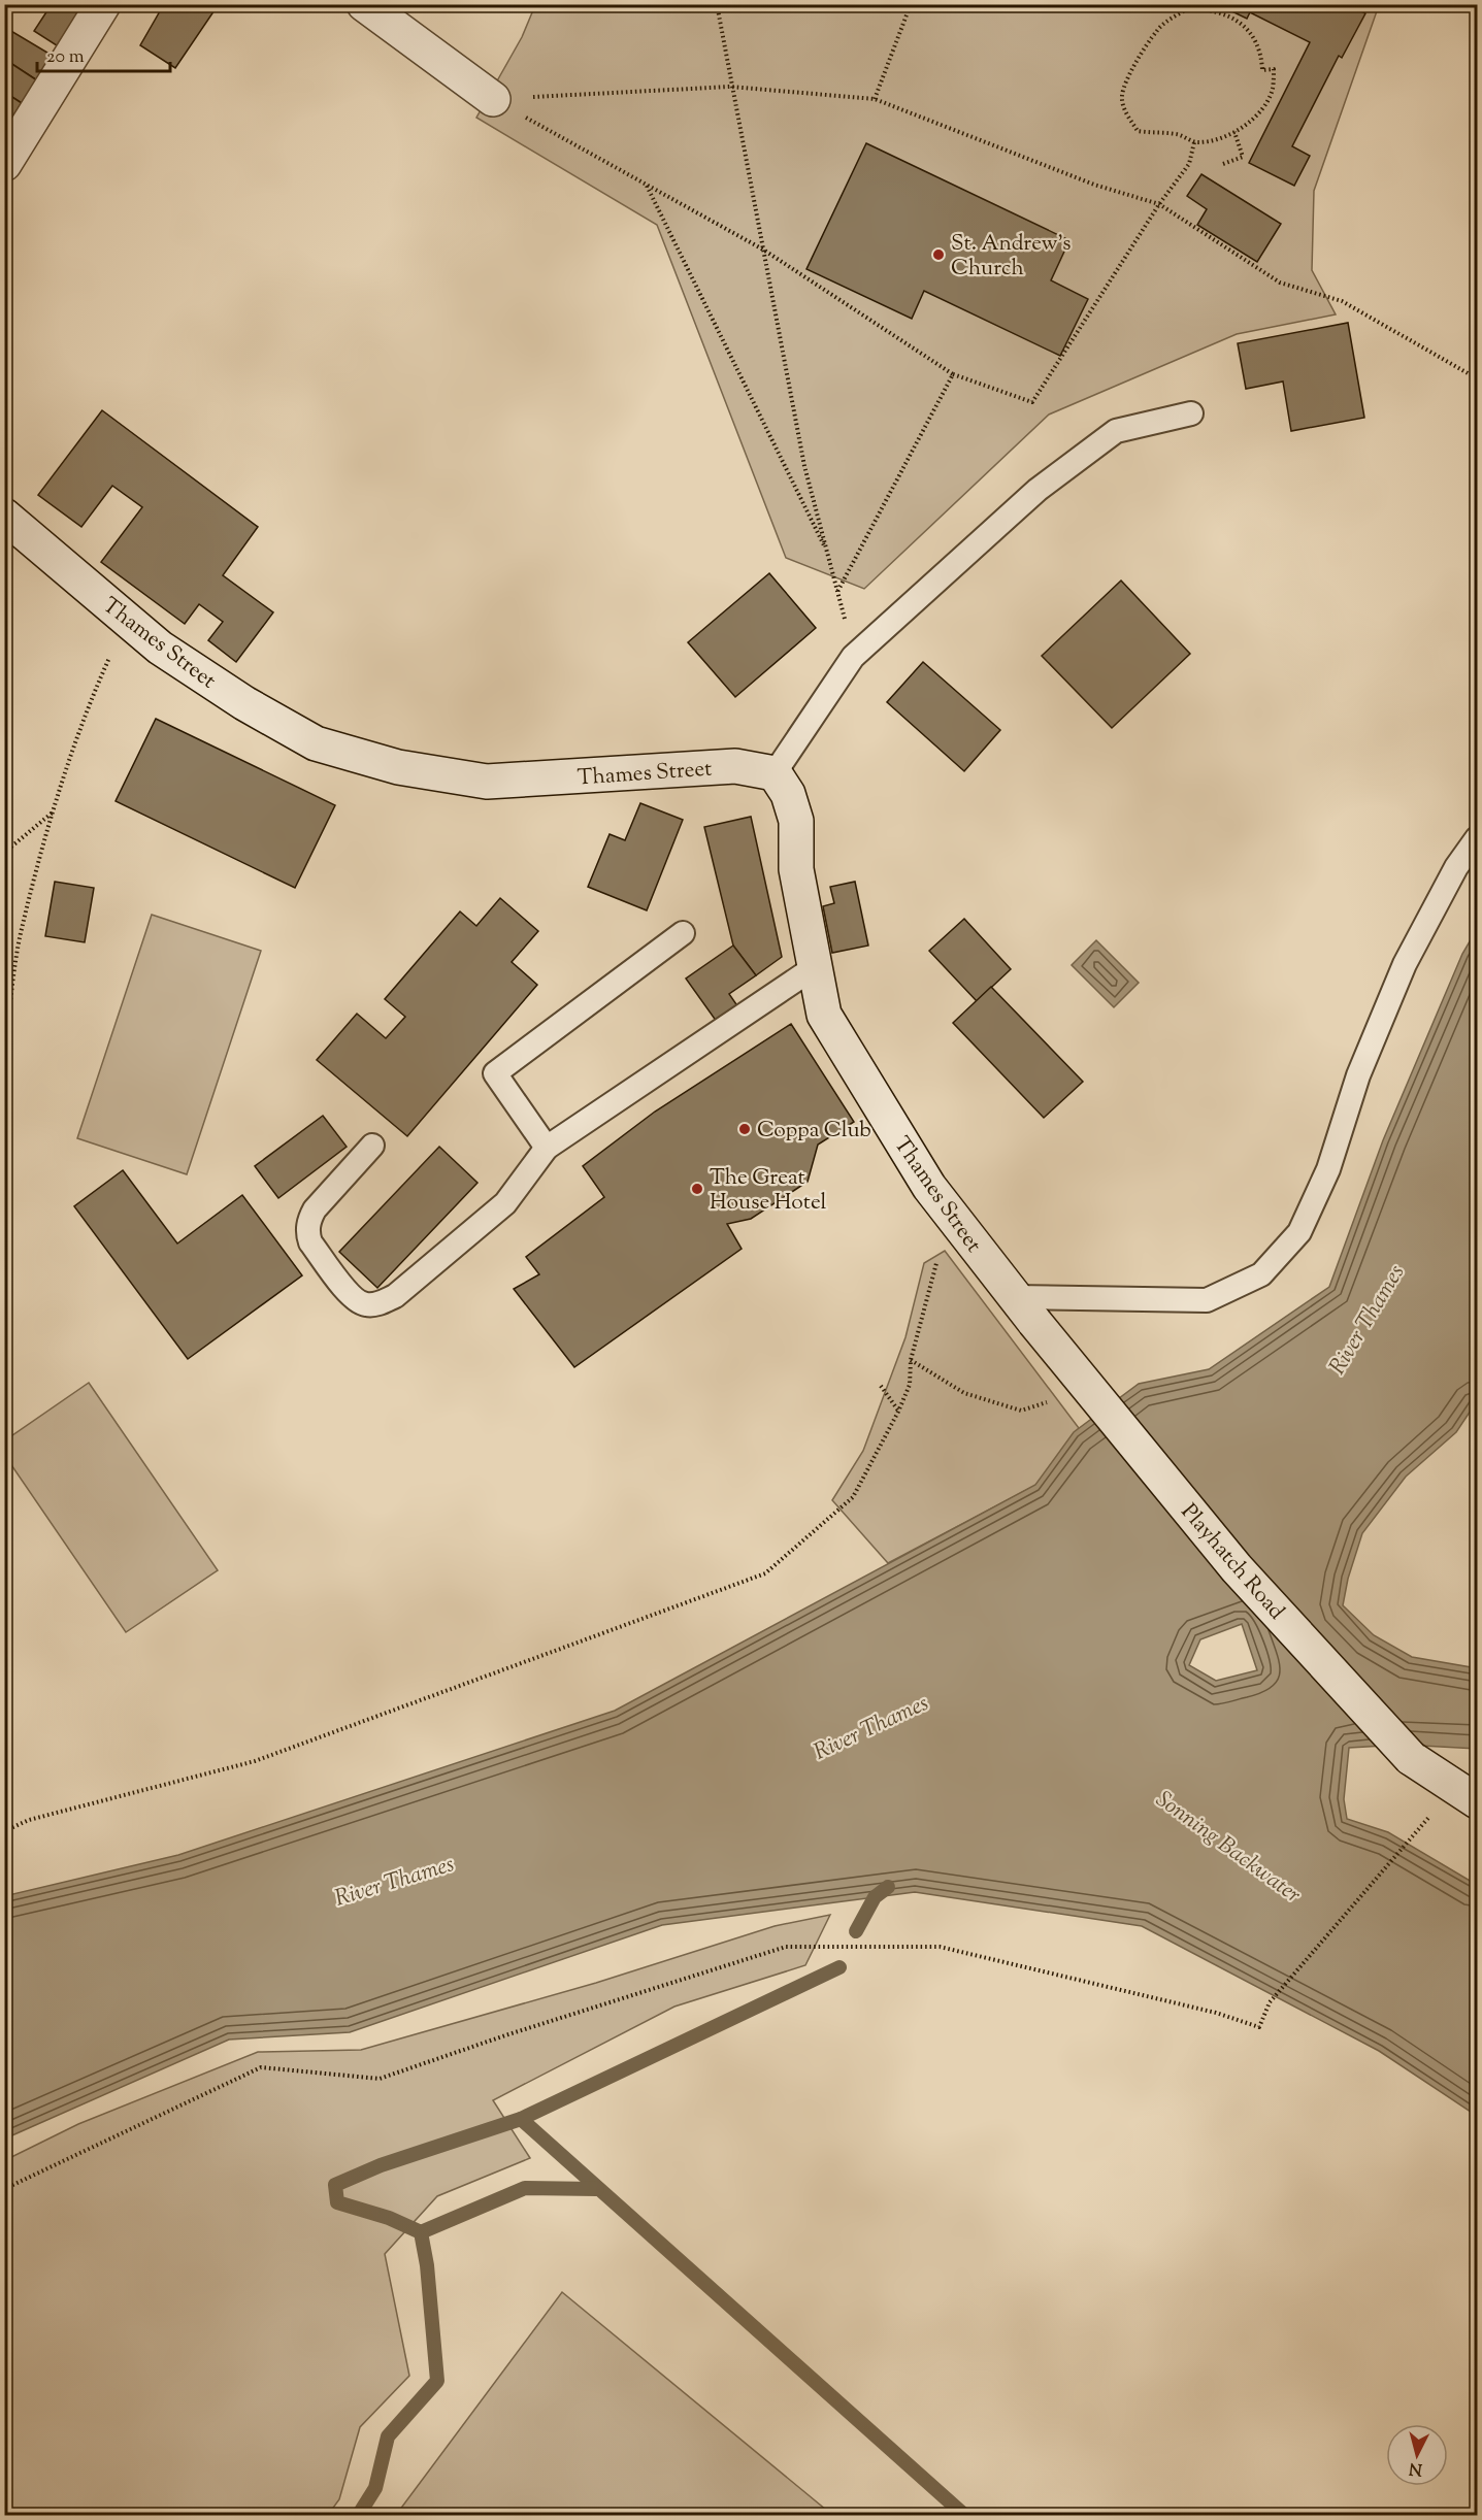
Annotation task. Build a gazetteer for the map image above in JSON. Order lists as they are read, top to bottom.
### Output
{
  "streets": {
    "main road": ["Thames Street", "Playhatch Road"]
  },
  "crossings": [
    ["Thames Street", "Playhatch Road"]
  ],
  "water": ["River Thames", "Sonning Backwater"],
  "places": ["St. Andrew's Church", "Coppa Club", "The Great House Hotel"],
  "scale_bar": "20 m",
  "north": "bottom"
}
